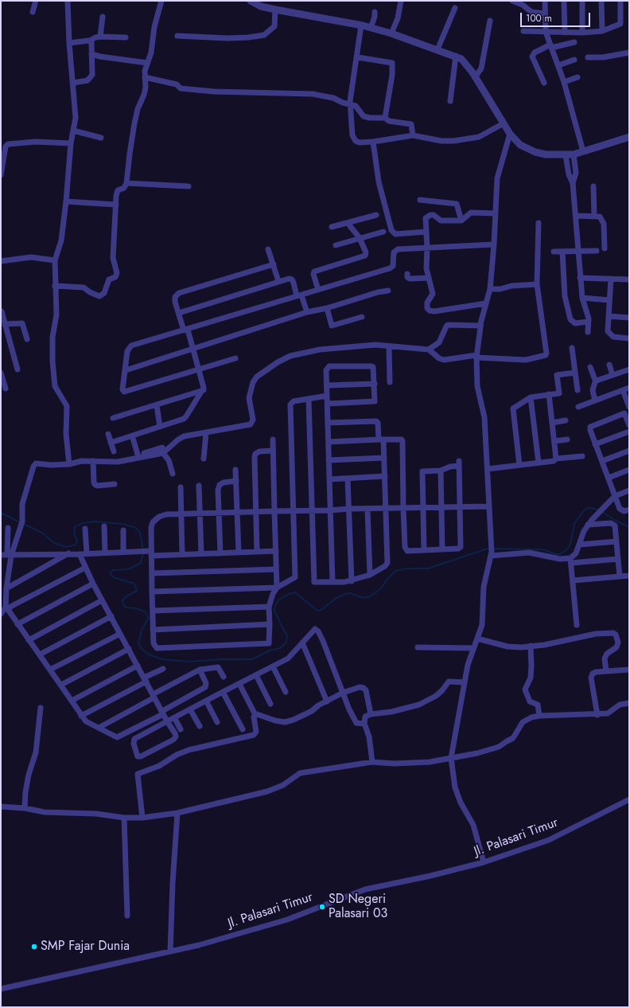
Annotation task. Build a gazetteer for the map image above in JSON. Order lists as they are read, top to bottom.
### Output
{
  "streets": {
    "street": ["Jl. Palasari Timur"]
  },
  "places": ["SD Negeri Palasari 03", "SMP Fajar Dunia"],
  "scale_bar": "100 m"
}
